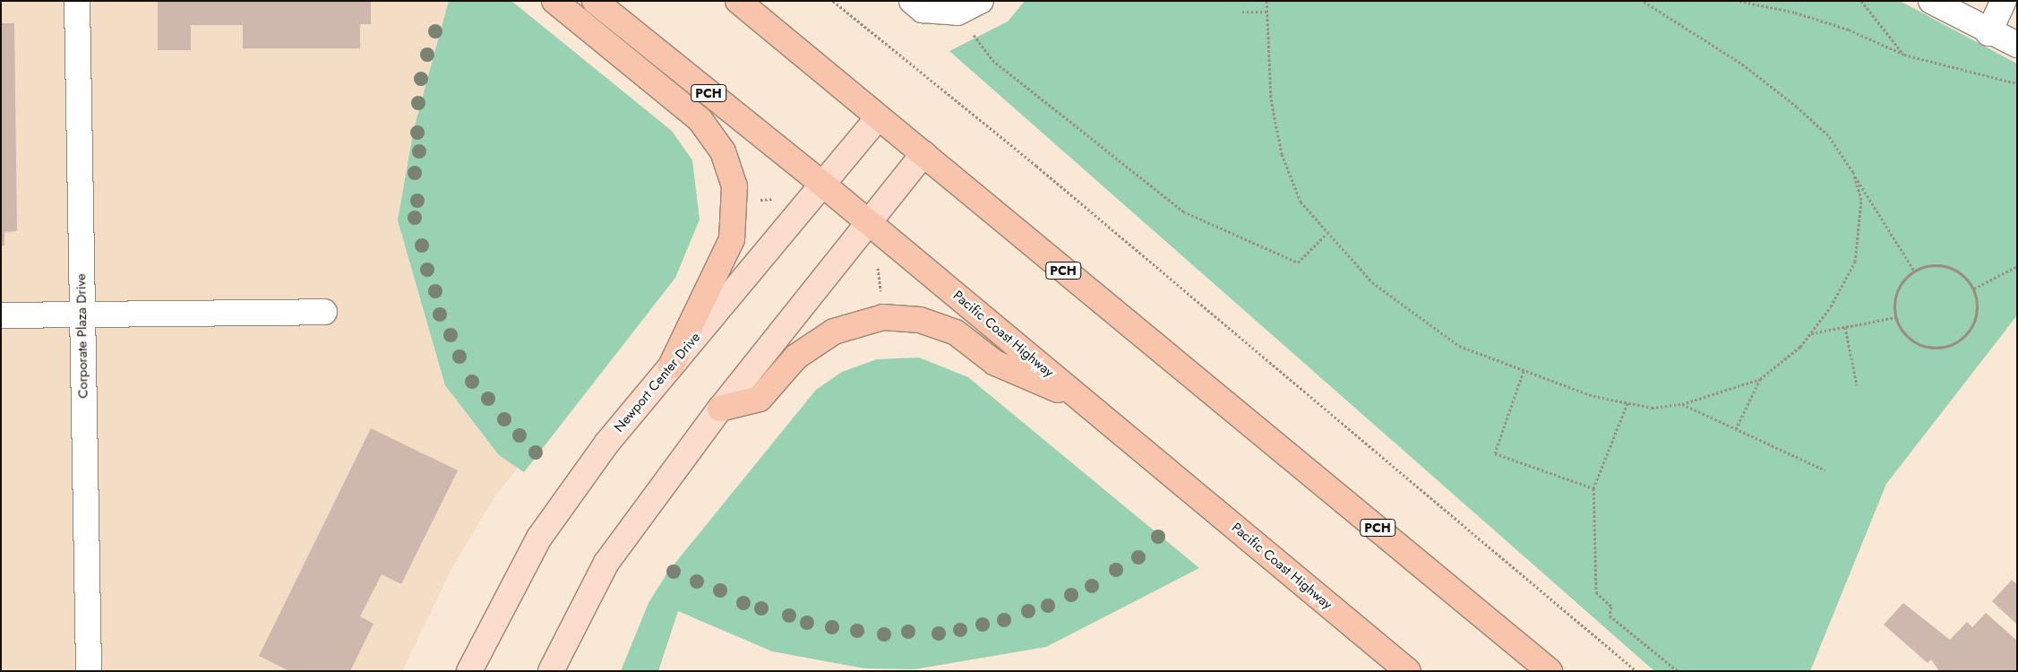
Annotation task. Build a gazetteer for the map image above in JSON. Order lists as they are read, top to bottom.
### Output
{
  "streets": {
    "highway": ["PCH", "Pacific Coast Highway"],
    "main road": ["Newport Center Drive"],
    "street": ["Corporate Plaza Drive"]
  },
  "crossings": [
    ["PCH", "Newport Center Drive"],
    ["Pacific Coast Highway", "Newport Center Drive"]
  ]
}
